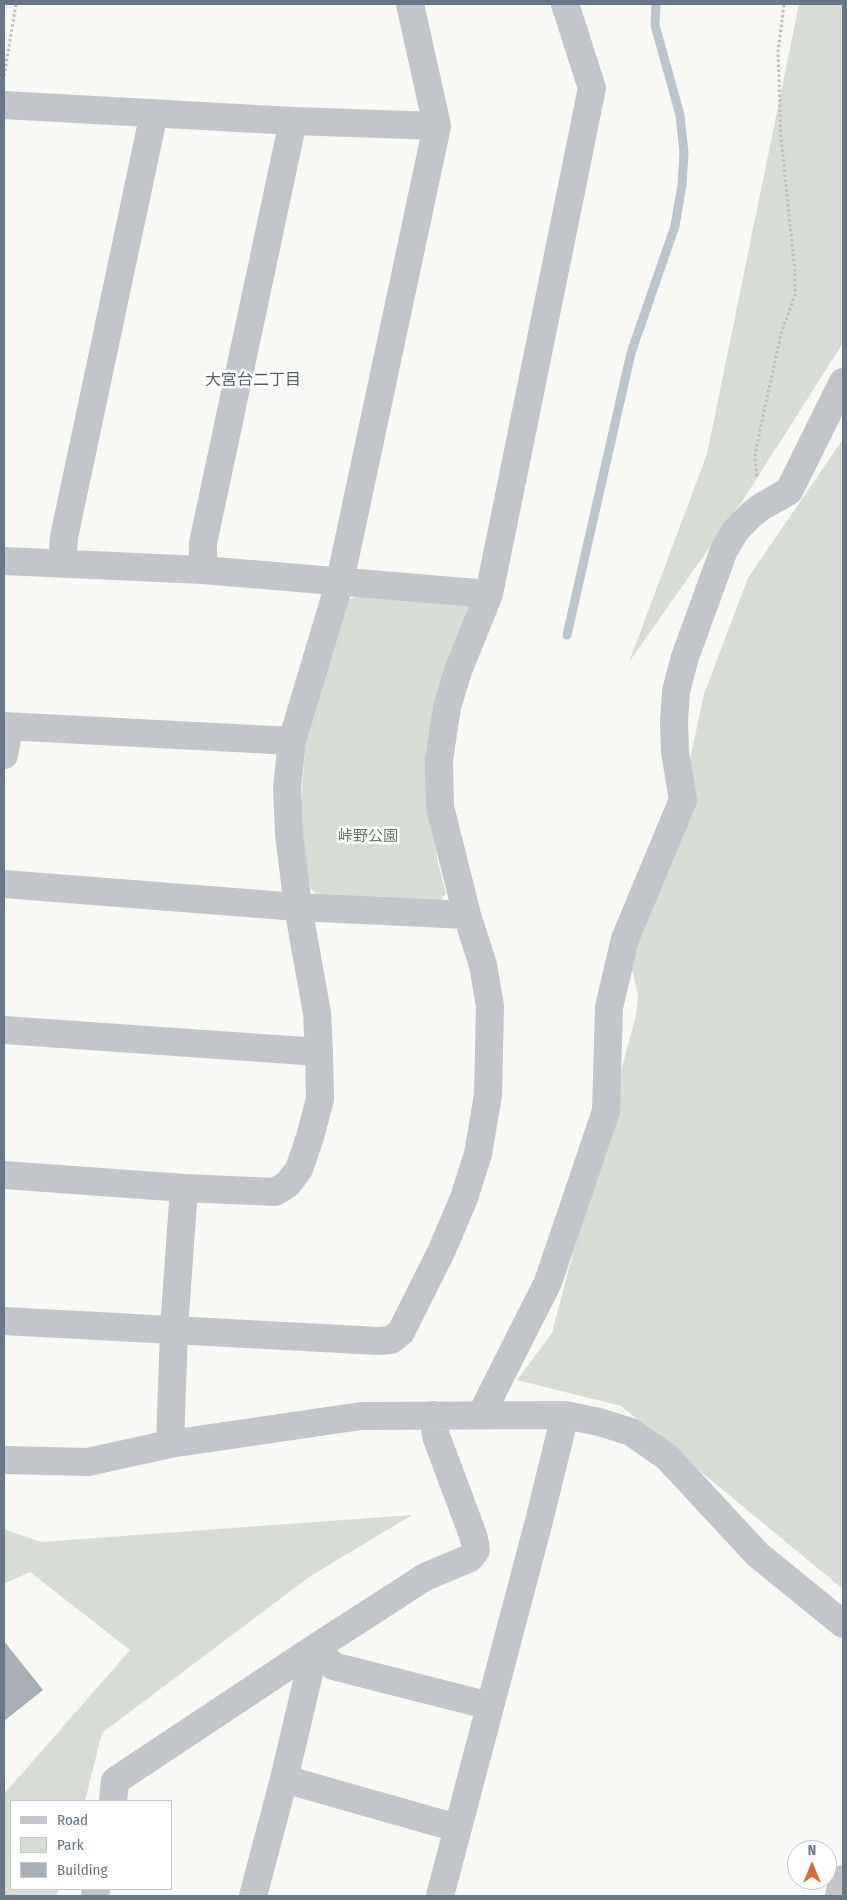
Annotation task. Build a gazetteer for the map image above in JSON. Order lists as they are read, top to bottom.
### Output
{
  "districts": ["大宮台二丁目"],
  "parks": ["峠野公園"],
  "legend": ["Road", "Park", "Building"],
  "north": "top"
}
